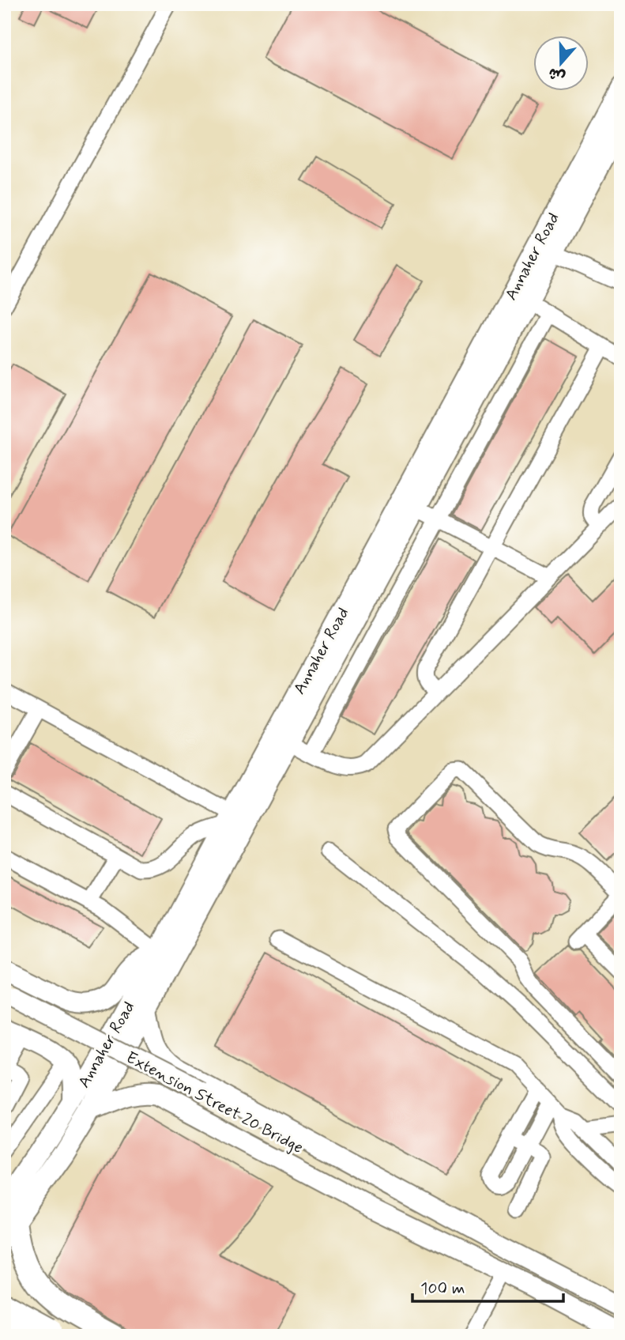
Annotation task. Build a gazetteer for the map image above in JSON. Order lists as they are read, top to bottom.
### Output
{
  "streets": {
    "main road": ["Annaher Road", "Extension Street 20 Bridge"]
  },
  "scale_bar": "100 m",
  "north": "bottom"
}
